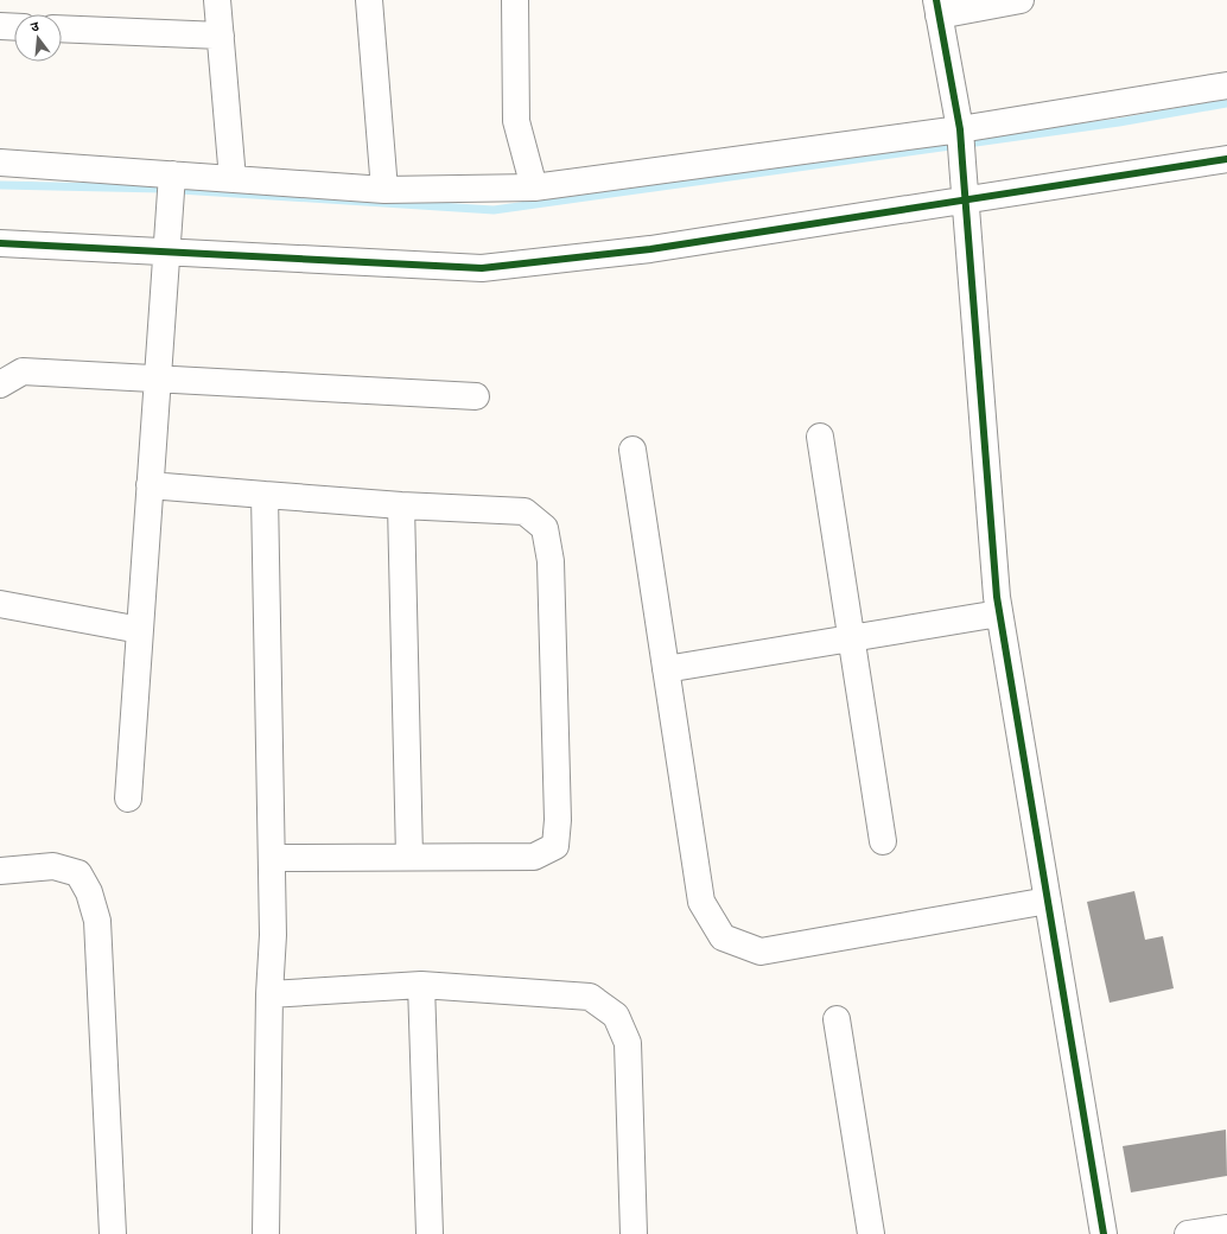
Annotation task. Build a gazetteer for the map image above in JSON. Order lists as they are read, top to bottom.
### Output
{
  "north": "top"
}
